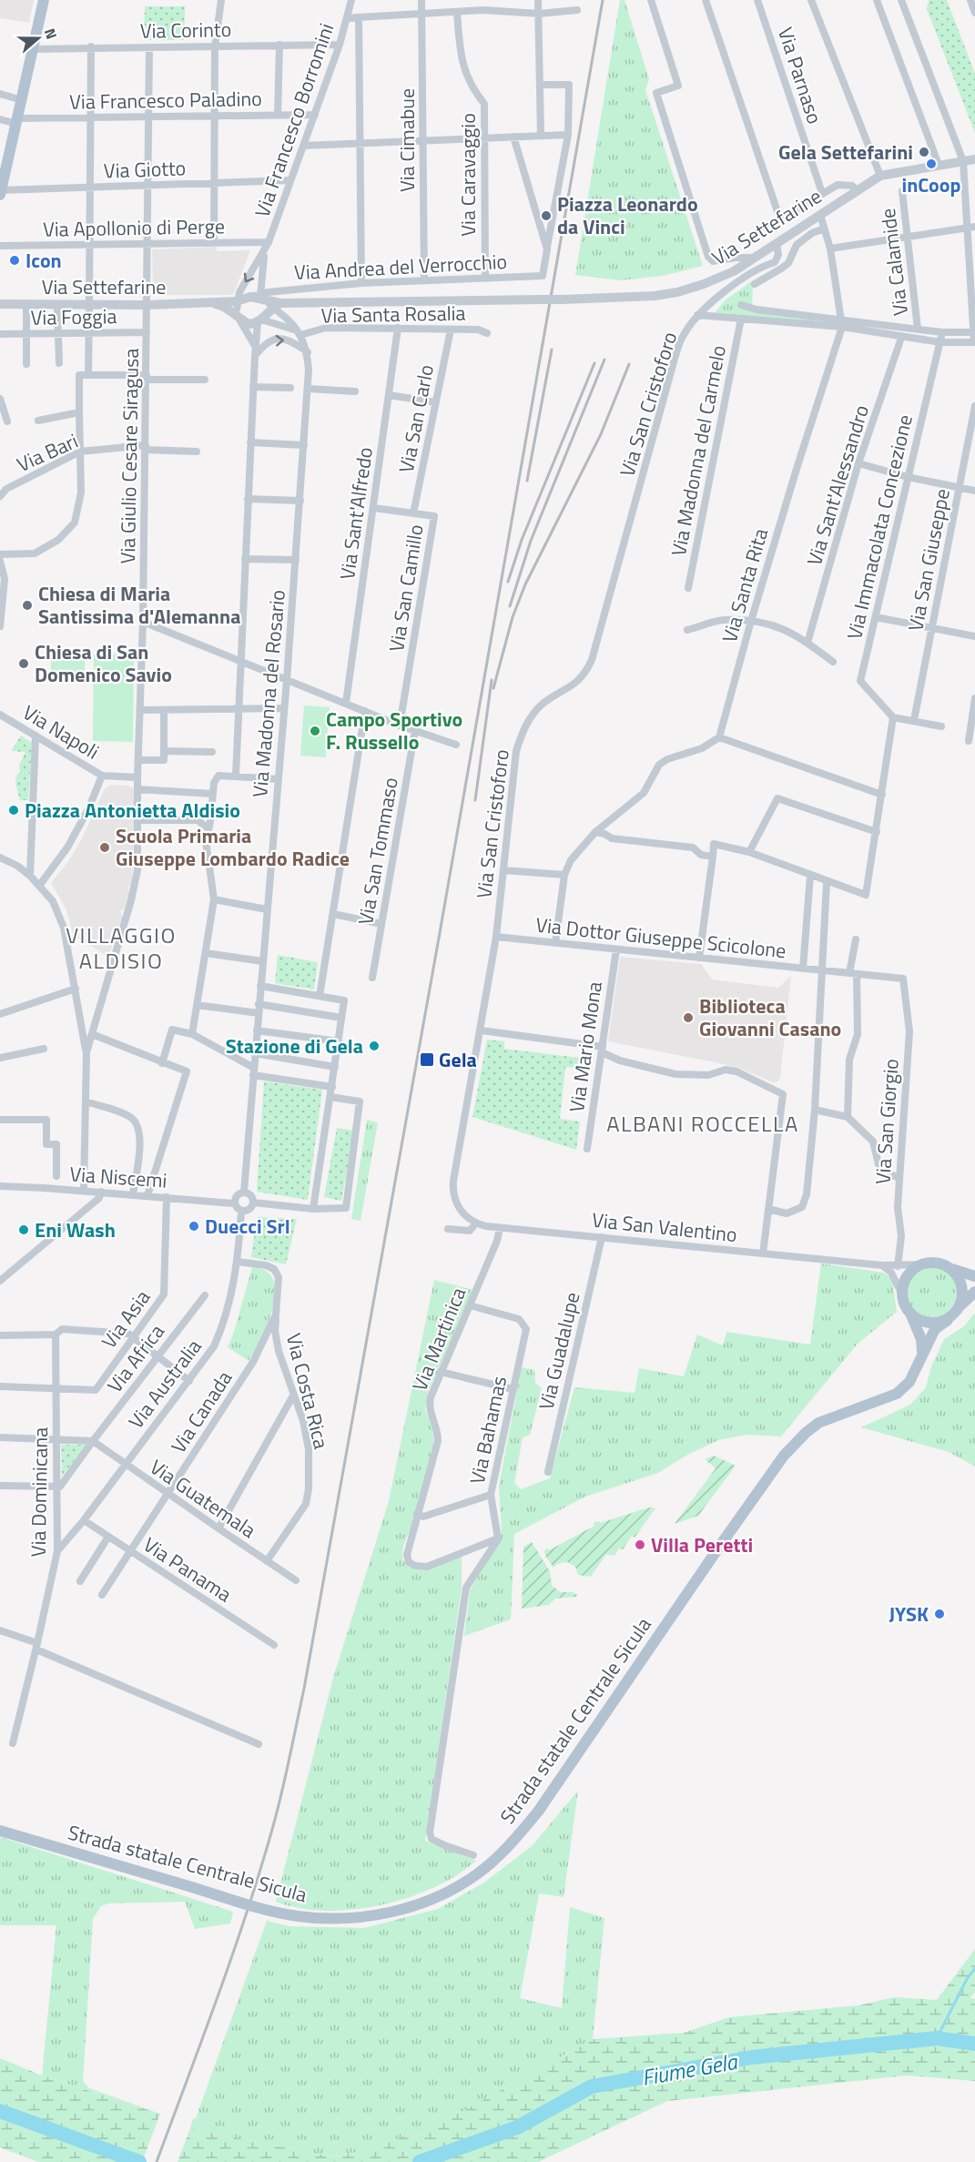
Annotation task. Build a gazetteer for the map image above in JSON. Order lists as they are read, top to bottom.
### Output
{
  "streets": {
    "main road": ["Strada statale Centrale Sicula"],
    "street": [
      "Via Corinto",
      "Via Parnaso",
      "Via Francesco Paladino",
      "Via Francesco Borromini",
      "Via Cimabue",
      "Via Giotto",
      "Via Caravaggio",
      "Via Settefarine",
      "Via Apollonio di Perge",
      "Via Calamide",
      "Via Andrea del Verrocchio",
      "Via Santa Rosalia",
      "Via Foggia",
      "Via San Cristoforo",
      "Via San Carlo",
      "Via Madonna del Carmelo",
      "Via Bari",
      "Via Giulio Cesare Siragusa",
      "Via Sant'Alessandro",
      "Via Sant'Alfredo",
      "Via Immacolata Concezione",
      "Via San Giuseppe",
      "Via Santa Rita",
      "Via San Camillo",
      "Via Madonna del Rosario",
      "Via Napoli",
      "Via San Tommaso",
      "Via Dottor Giuseppe Scicolone",
      "Via Mario Mona",
      "Via San Giorgio",
      "Via Niscemi",
      "Via San Valentino",
      "Via Asia",
      "Via Martinica",
      "Via Guadalupe",
      "Via Africa",
      "Via Australia",
      "Via Costa Rica",
      "Via Canada",
      "Via Bahamas",
      "Via Dominicana",
      "Via Guatemala",
      "Via Panama"
    ]
  },
  "crossings": [
    ["Via Corinto", "Via Francesco Borromini"],
    ["Via Corinto", "Via Giulio Cesare Siragusa"],
    ["Via Parnaso", "Via Settefarine"],
    ["Via Francesco Paladino", "Via Francesco Borromini"],
    ["Via Francesco Paladino", "Via Giulio Cesare Siragusa"],
    ["Via Francesco Borromini", "Via Giotto"],
    ["Via Francesco Borromini", "Via Apollonio di Perge"],
    ["Via Cimabue", "Via Andrea del Verrocchio"],
    ["Via Giotto", "Via Giulio Cesare Siragusa"],
    ["Via Caravaggio", "Via Andrea del Verrocchio"],
    ["Via Settefarine", "Via Andrea del Verrocchio"],
    ["Via Settefarine", "Via San Cristoforo"],
    ["Via Settefarine", "Via Giulio Cesare Siragusa"],
    ["Via Apollonio di Perge", "Via Giulio Cesare Siragusa"],
    ["Via Santa Rosalia", "Via San Carlo"],
    ["Via Santa Rosalia", "Via Sant'Alfredo"],
    ["Via Santa Rosalia", "Via Madonna del Rosario"],
    ["Via Foggia", "Via Giulio Cesare Siragusa"],
    ["Via San Cristoforo", "Via Dottor Giuseppe Scicolone"],
    ["Via San Cristoforo", "Via San Valentino"],
    ["Via San Carlo", "Via San Camillo"],
    ["Via Bari", "Via Giulio Cesare Siragusa"],
    ["Via Giulio Cesare Siragusa", "Via Napoli"],
    ["Via Giulio Cesare Siragusa", "Via Niscemi"],
    ["Via Sant'Alfredo", "Via San Camillo"],
    ["Via Madonna del Rosario", "Via Niscemi"],
    ["Via Madonna del Rosario", "Via Australia"],
    ["Via Dottor Giuseppe Scicolone", "Via Mario Mona"],
    ["Via Dottor Giuseppe Scicolone", "Via San Giorgio"],
    ["Via San Giorgio", "Via San Valentino"],
    ["Via Niscemi", "Via Asia"],
    ["Via Niscemi", "Via Australia"],
    ["Via San Valentino", "Via Martinica"],
    ["Via San Valentino", "Via Guadalupe"],
    ["Via San Valentino", "Strada statale Centrale Sicula"],
    ["Via Asia", "Via Dominicana"],
    ["Via Martinica", "Via Bahamas"],
    ["Via Africa", "Via Dominicana"],
    ["Via Africa", "Via Guatemala"],
    ["Via Australia", "Via Canada"],
    ["Via Australia", "Via Dominicana"],
    ["Via Australia", "Via Guatemala"],
    ["Via Australia", "Via Panama"],
    ["Via Costa Rica", "Via Canada"],
    ["Via Costa Rica", "Via Guatemala"],
    ["Via Canada", "Via Guatemala"],
    ["Via Canada", "Via Panama"]
  ],
  "districts": ["VILLAGGIO ALDISIO", "ALBANI ROCCELLA"],
  "water": ["Fiume Gela"],
  "places": {
    "other": [
      "Gela Settefarini",
      "inCoop",
      "Piazza Leonardo da Vinci",
      "Icon",
      "Chiesa di Maria Santissima d'Alemanna",
      "Chiesa di San Domenico Savio",
      "Campo Sportivo F. Russello",
      "Piazza Antonietta Aldisio",
      "Scuola Primaria Giuseppe Lombardo Radice",
      "Biblioteca Giovanni Casano",
      "Stazione di Gela",
      "Duecci Srl",
      "Eni Wash",
      "Villa Peretti",
      "JYSK"
    ],
    "transit": ["Gela"]
  },
  "north": "right"
}
